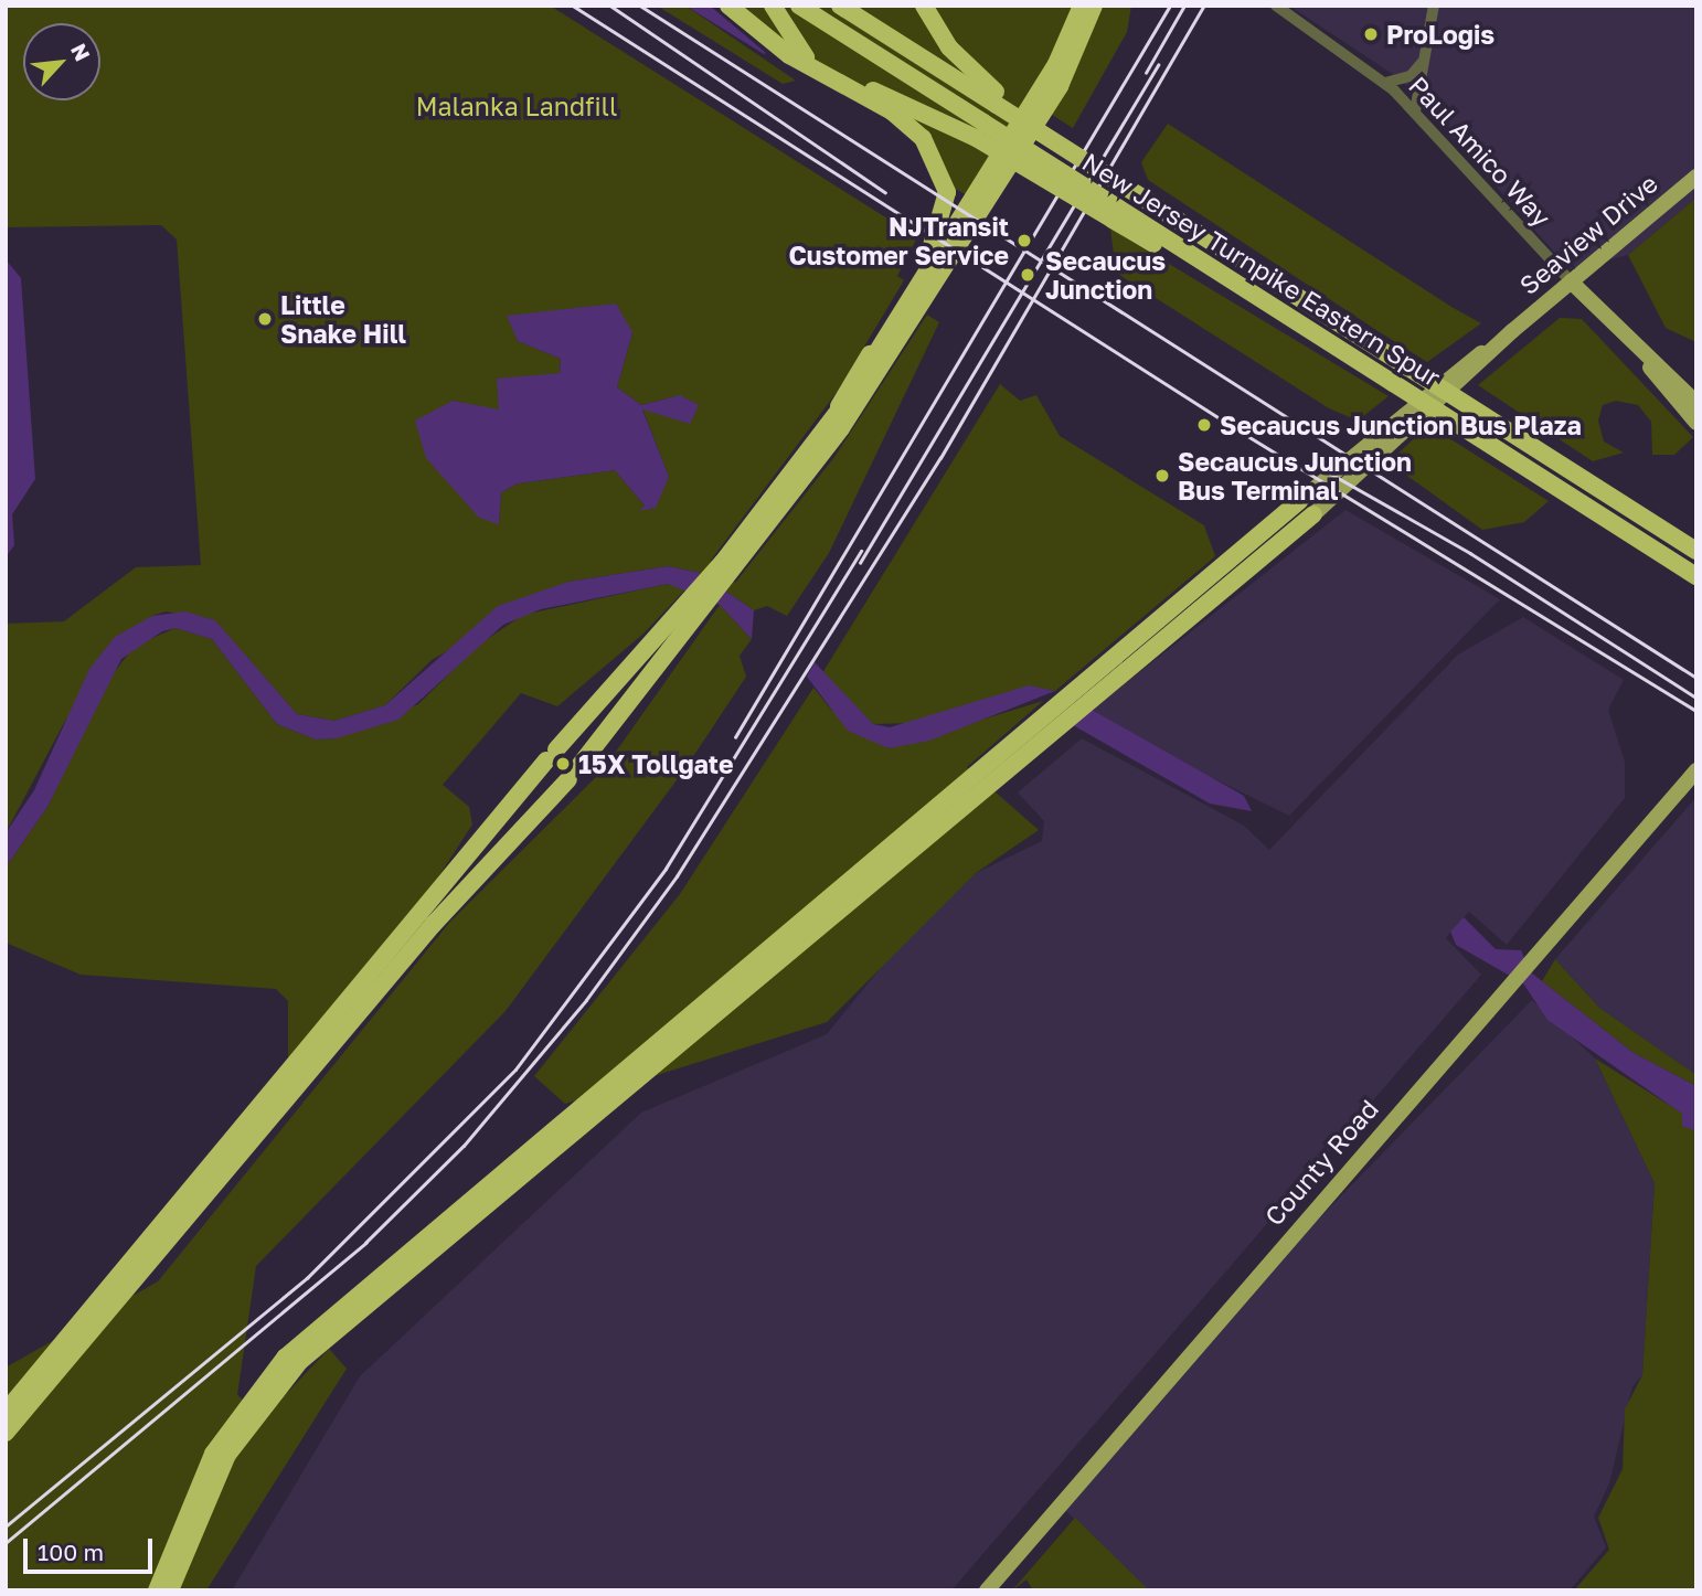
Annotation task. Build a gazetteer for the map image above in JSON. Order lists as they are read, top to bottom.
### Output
{
  "streets": {
    "highway": ["New Jersey Turnpike Eastern Spur"],
    "main road": ["Seaview Drive", "County Road"],
    "street": ["Paul Amico Way"]
  },
  "crossings": [
    ["Paul Amico Way", "Seaview Drive"]
  ],
  "parks": ["Malanka Landfill"],
  "places": [
    "ProLogis",
    "NJTransit Customer Service",
    "Secaucus Junction",
    "Little Snake Hill",
    "Secaucus Junction Bus Plaza",
    "Secaucus Junction Bus Terminal",
    "15X Tollgate"
  ],
  "scale_bar": "100 m",
  "north": "top right"
}
